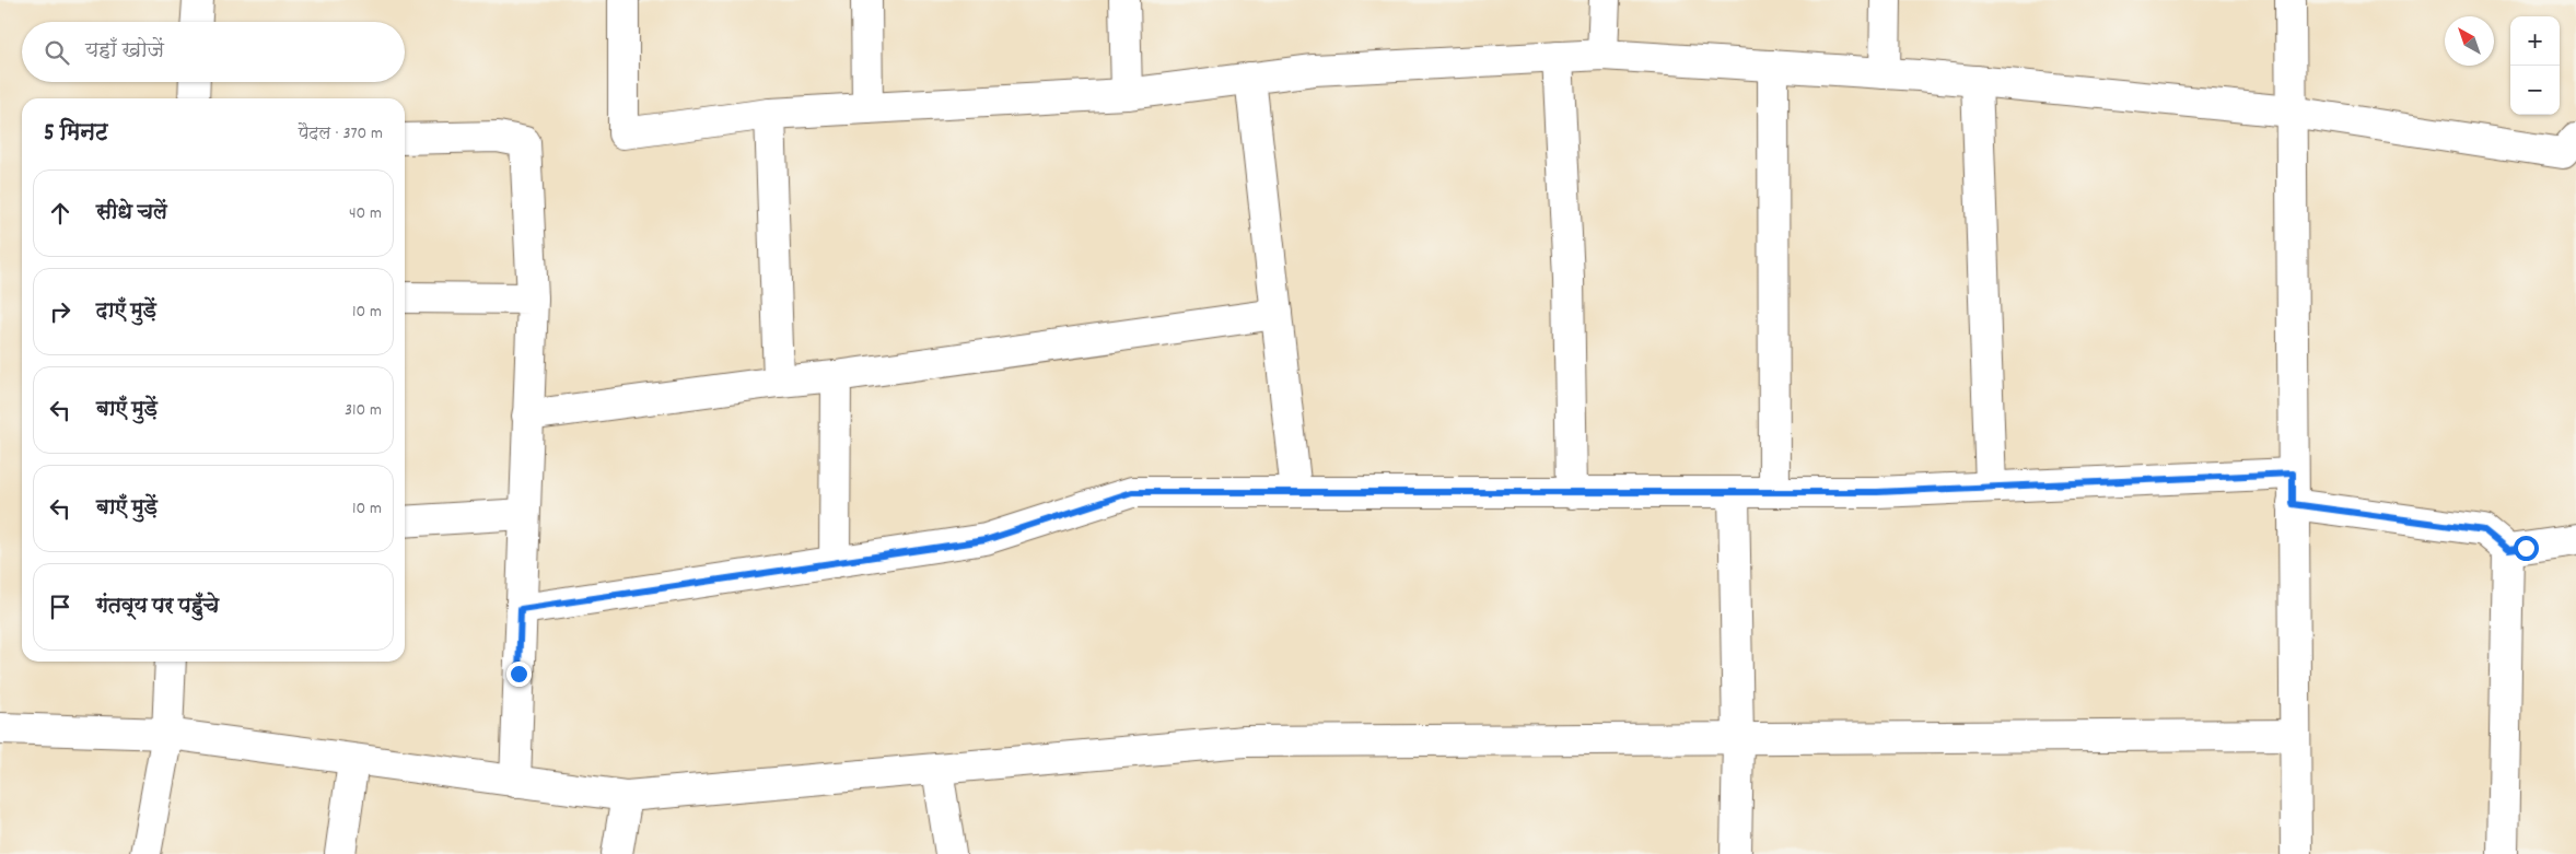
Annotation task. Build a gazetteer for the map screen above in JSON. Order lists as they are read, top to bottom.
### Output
{
  "north": "top left",
  "page": {
    "map_buttons": ["+", "−"],
    "search": "यहाँ खोजें",
    "heading": ["5 मिनट", "पैदल · 370 m"],
    "list": [
      ["सीधे चलें", "40 m"],
      ["दाएँ मुड़ें", "10 m"],
      ["बाएँ मुड़ें", "310 m"],
      ["बाएँ मुड़ें", "10 m"],
      "गंतव्य पर पहुँचे"
    ]
  }
}
